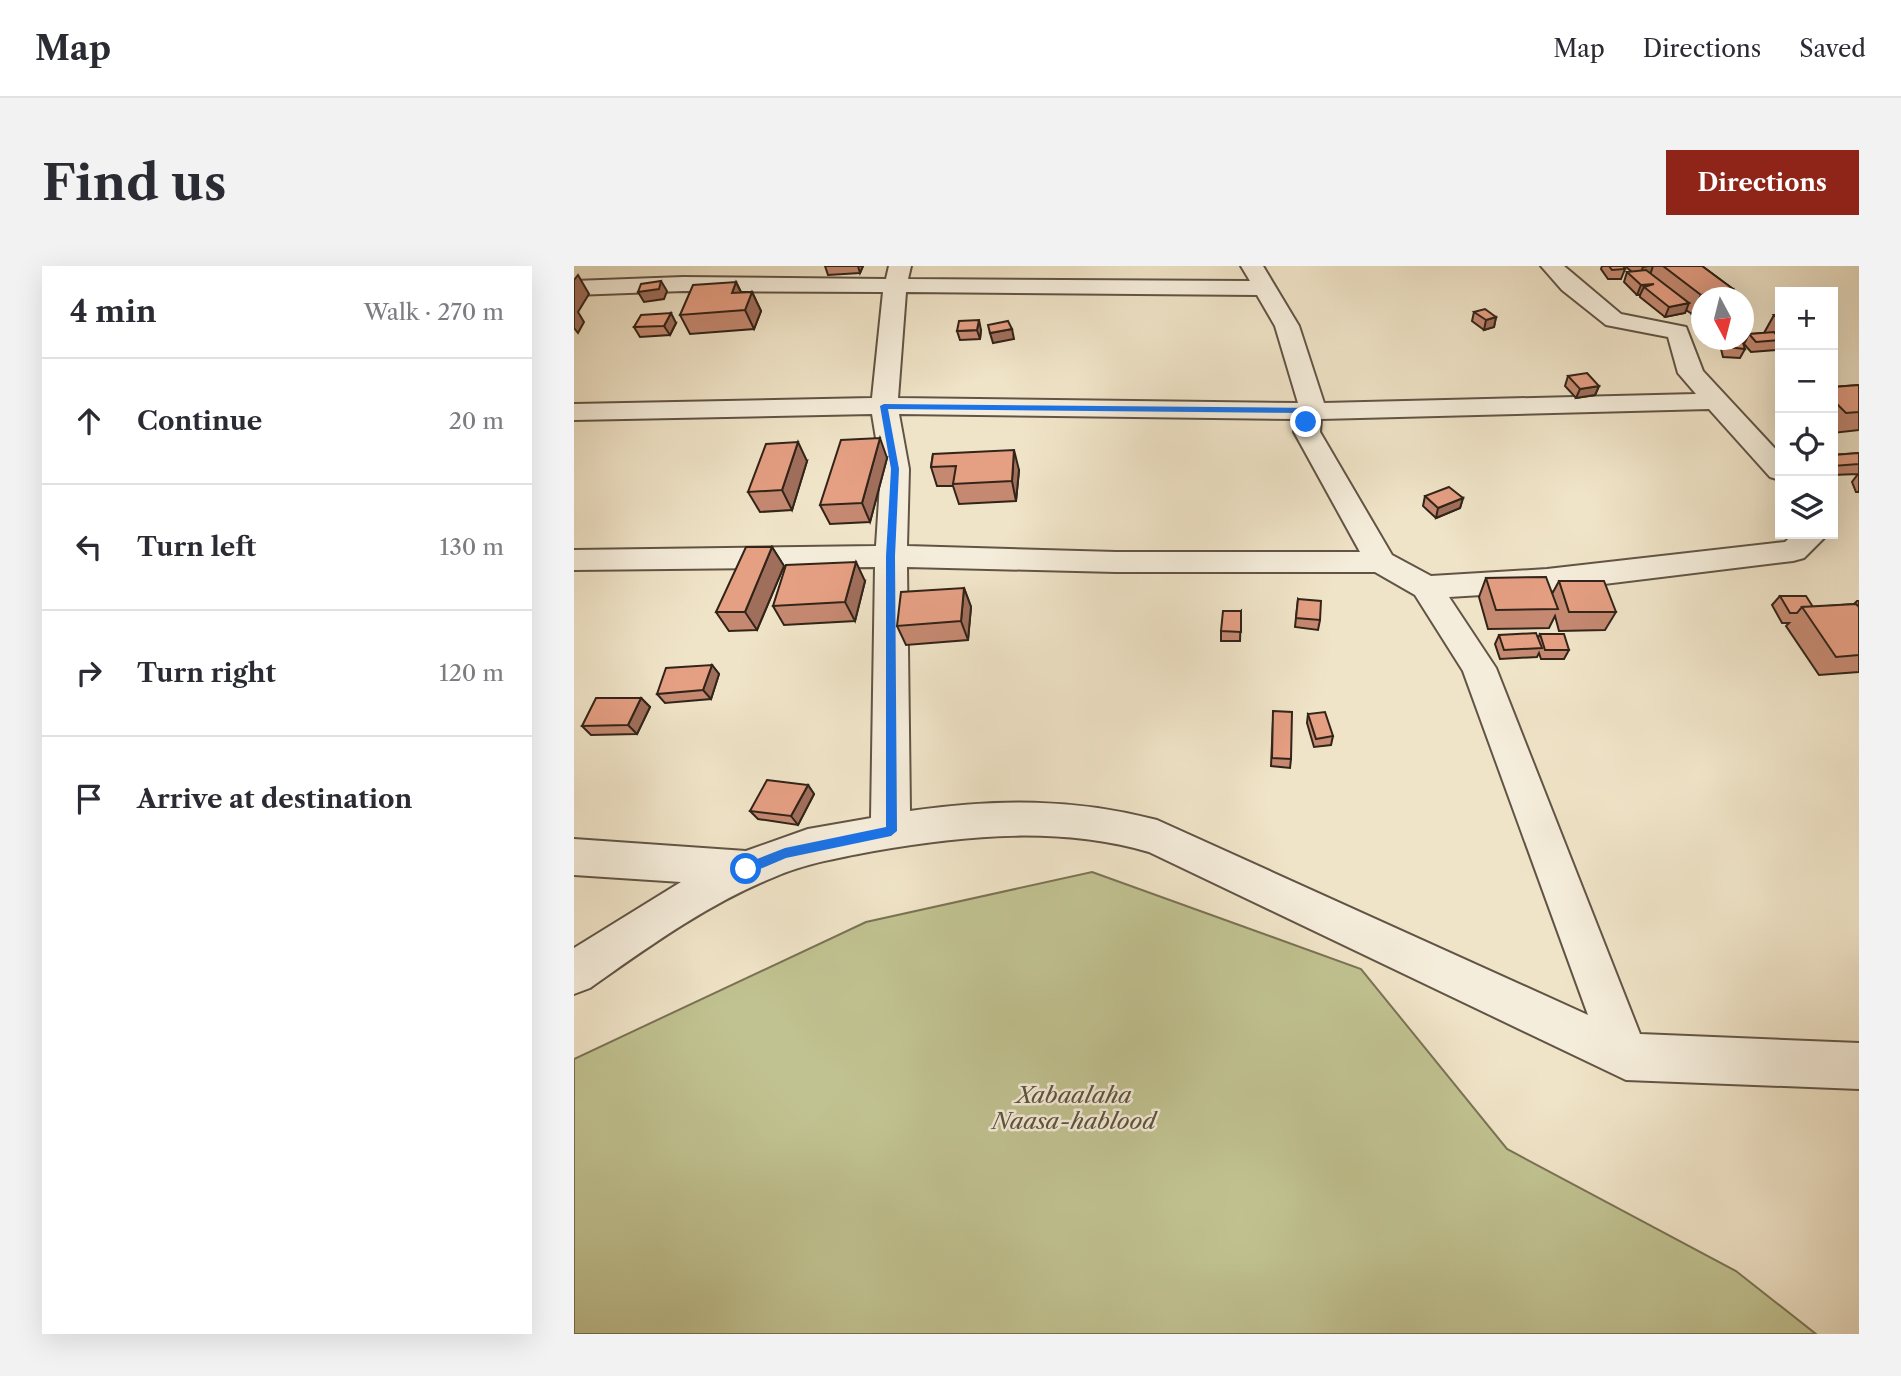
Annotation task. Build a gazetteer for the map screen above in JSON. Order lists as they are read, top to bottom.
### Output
{
  "parks": ["Xabaalaha Naasa-hablood"],
  "north": "bottom",
  "page": {
    "header": "Map",
    "nav": ["Map", "Directions", "Saved"],
    "buttons": "Directions",
    "title": "Find us",
    "heading": ["4 min", "Walk · 270 m"],
    "map_buttons": ["+", "−"],
    "list": [
      ["Continue", "20 m"],
      ["Turn left", "130 m"],
      ["Turn right", "120 m"],
      "Arrive at destination"
    ]
  }
}
